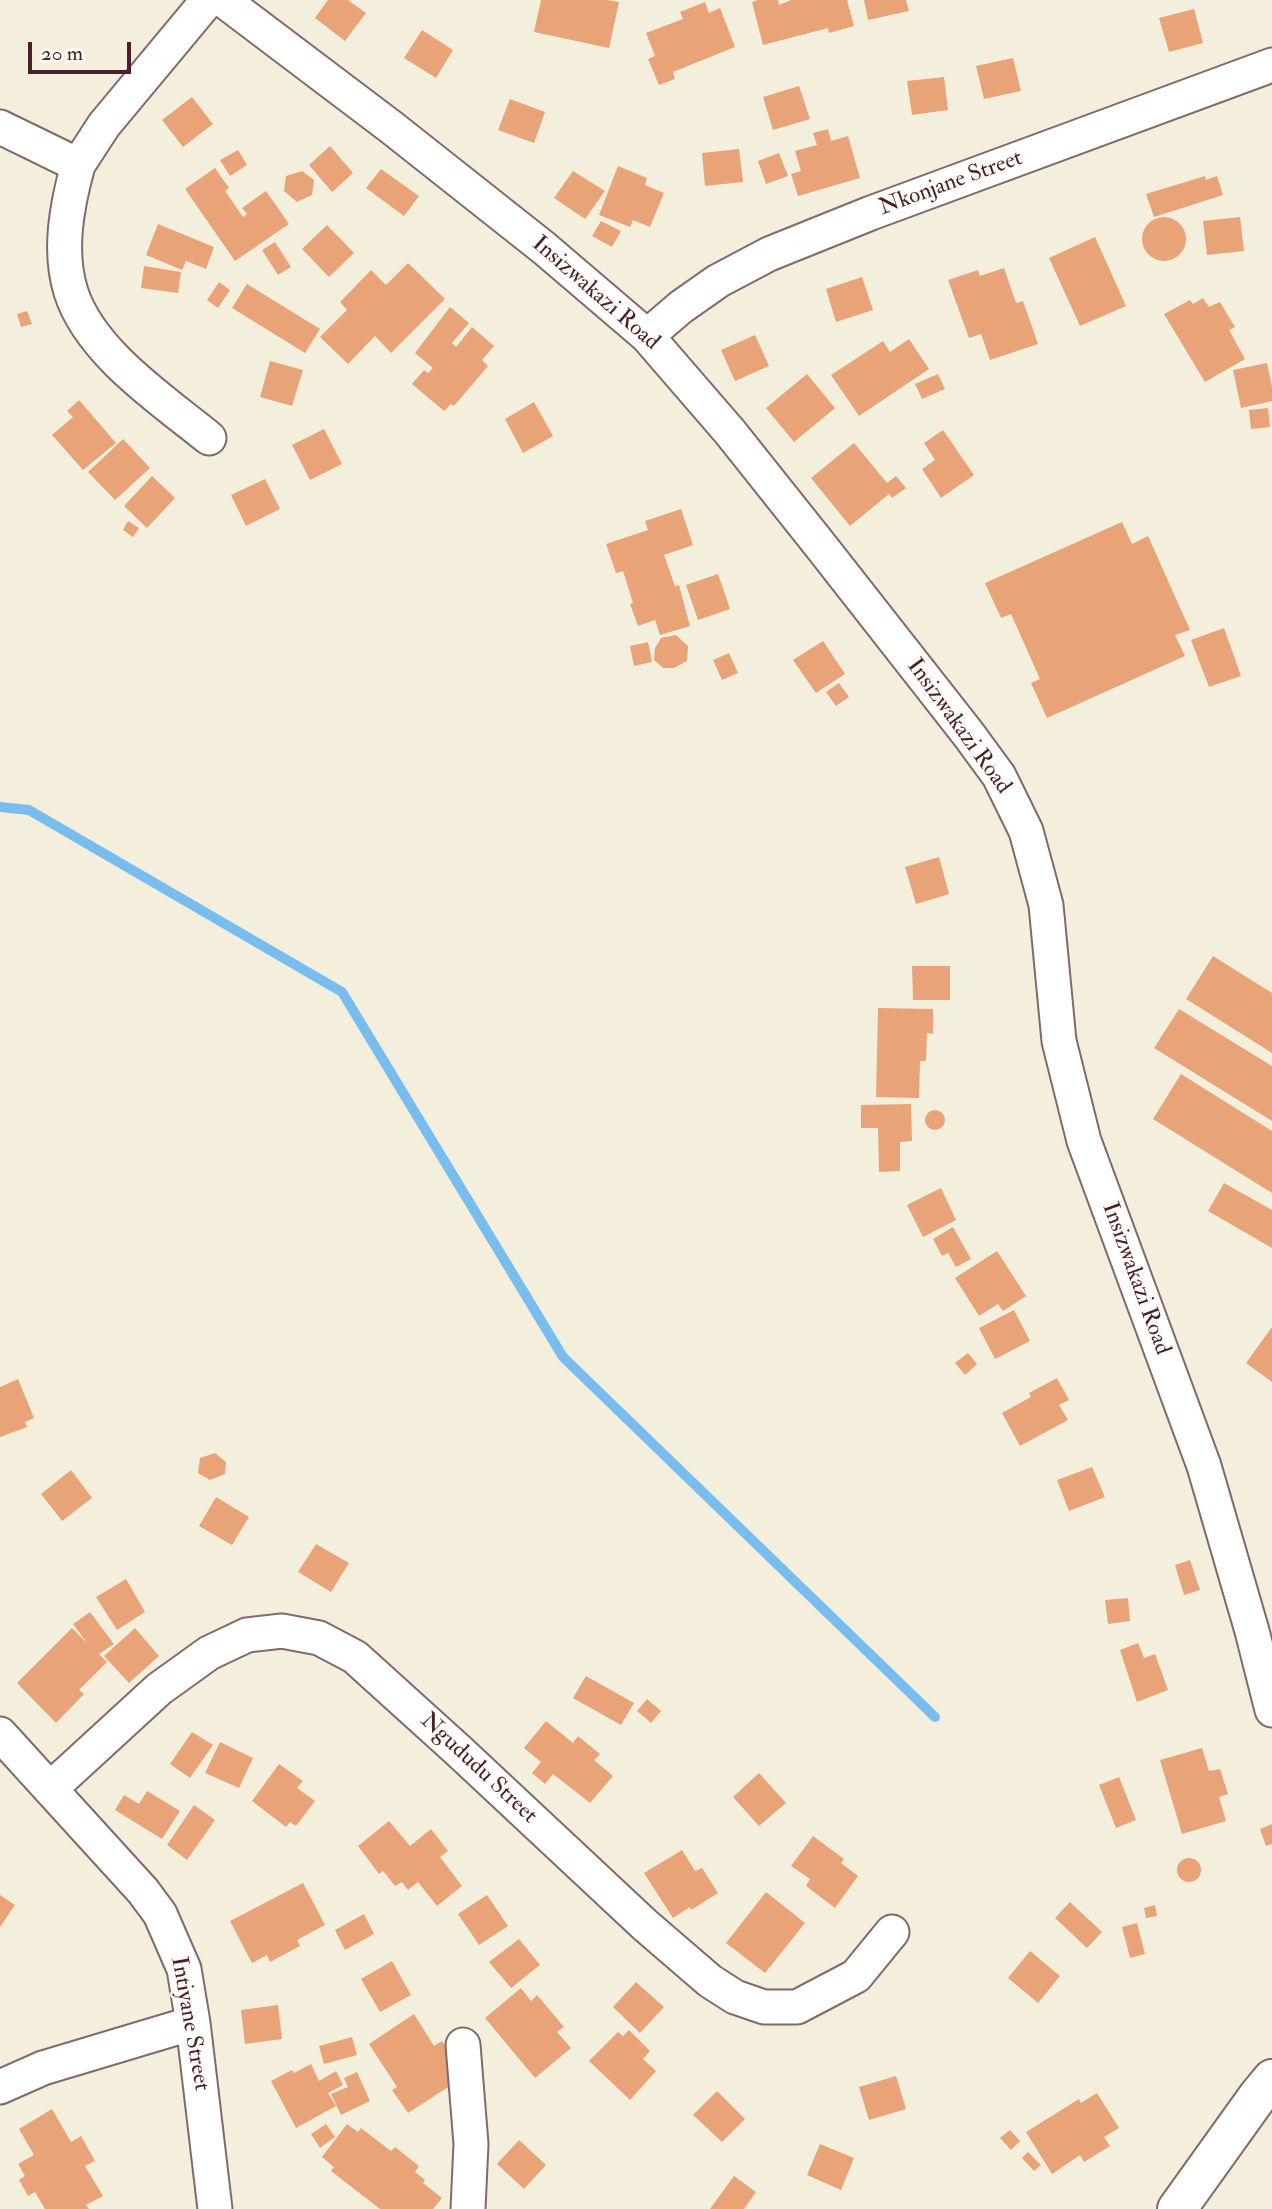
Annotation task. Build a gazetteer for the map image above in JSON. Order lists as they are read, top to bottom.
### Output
{
  "streets": {
    "street": [
      "Nkonjane Street",
      "Insizwakazi Road",
      "Ngududu Street",
      "Intiyane Street"
    ]
  },
  "crossings": [
    ["Nkonjane Street", "Insizwakazi Road"],
    ["Ngududu Street", "Intiyane Street"]
  ],
  "scale_bar": "20 m"
}
